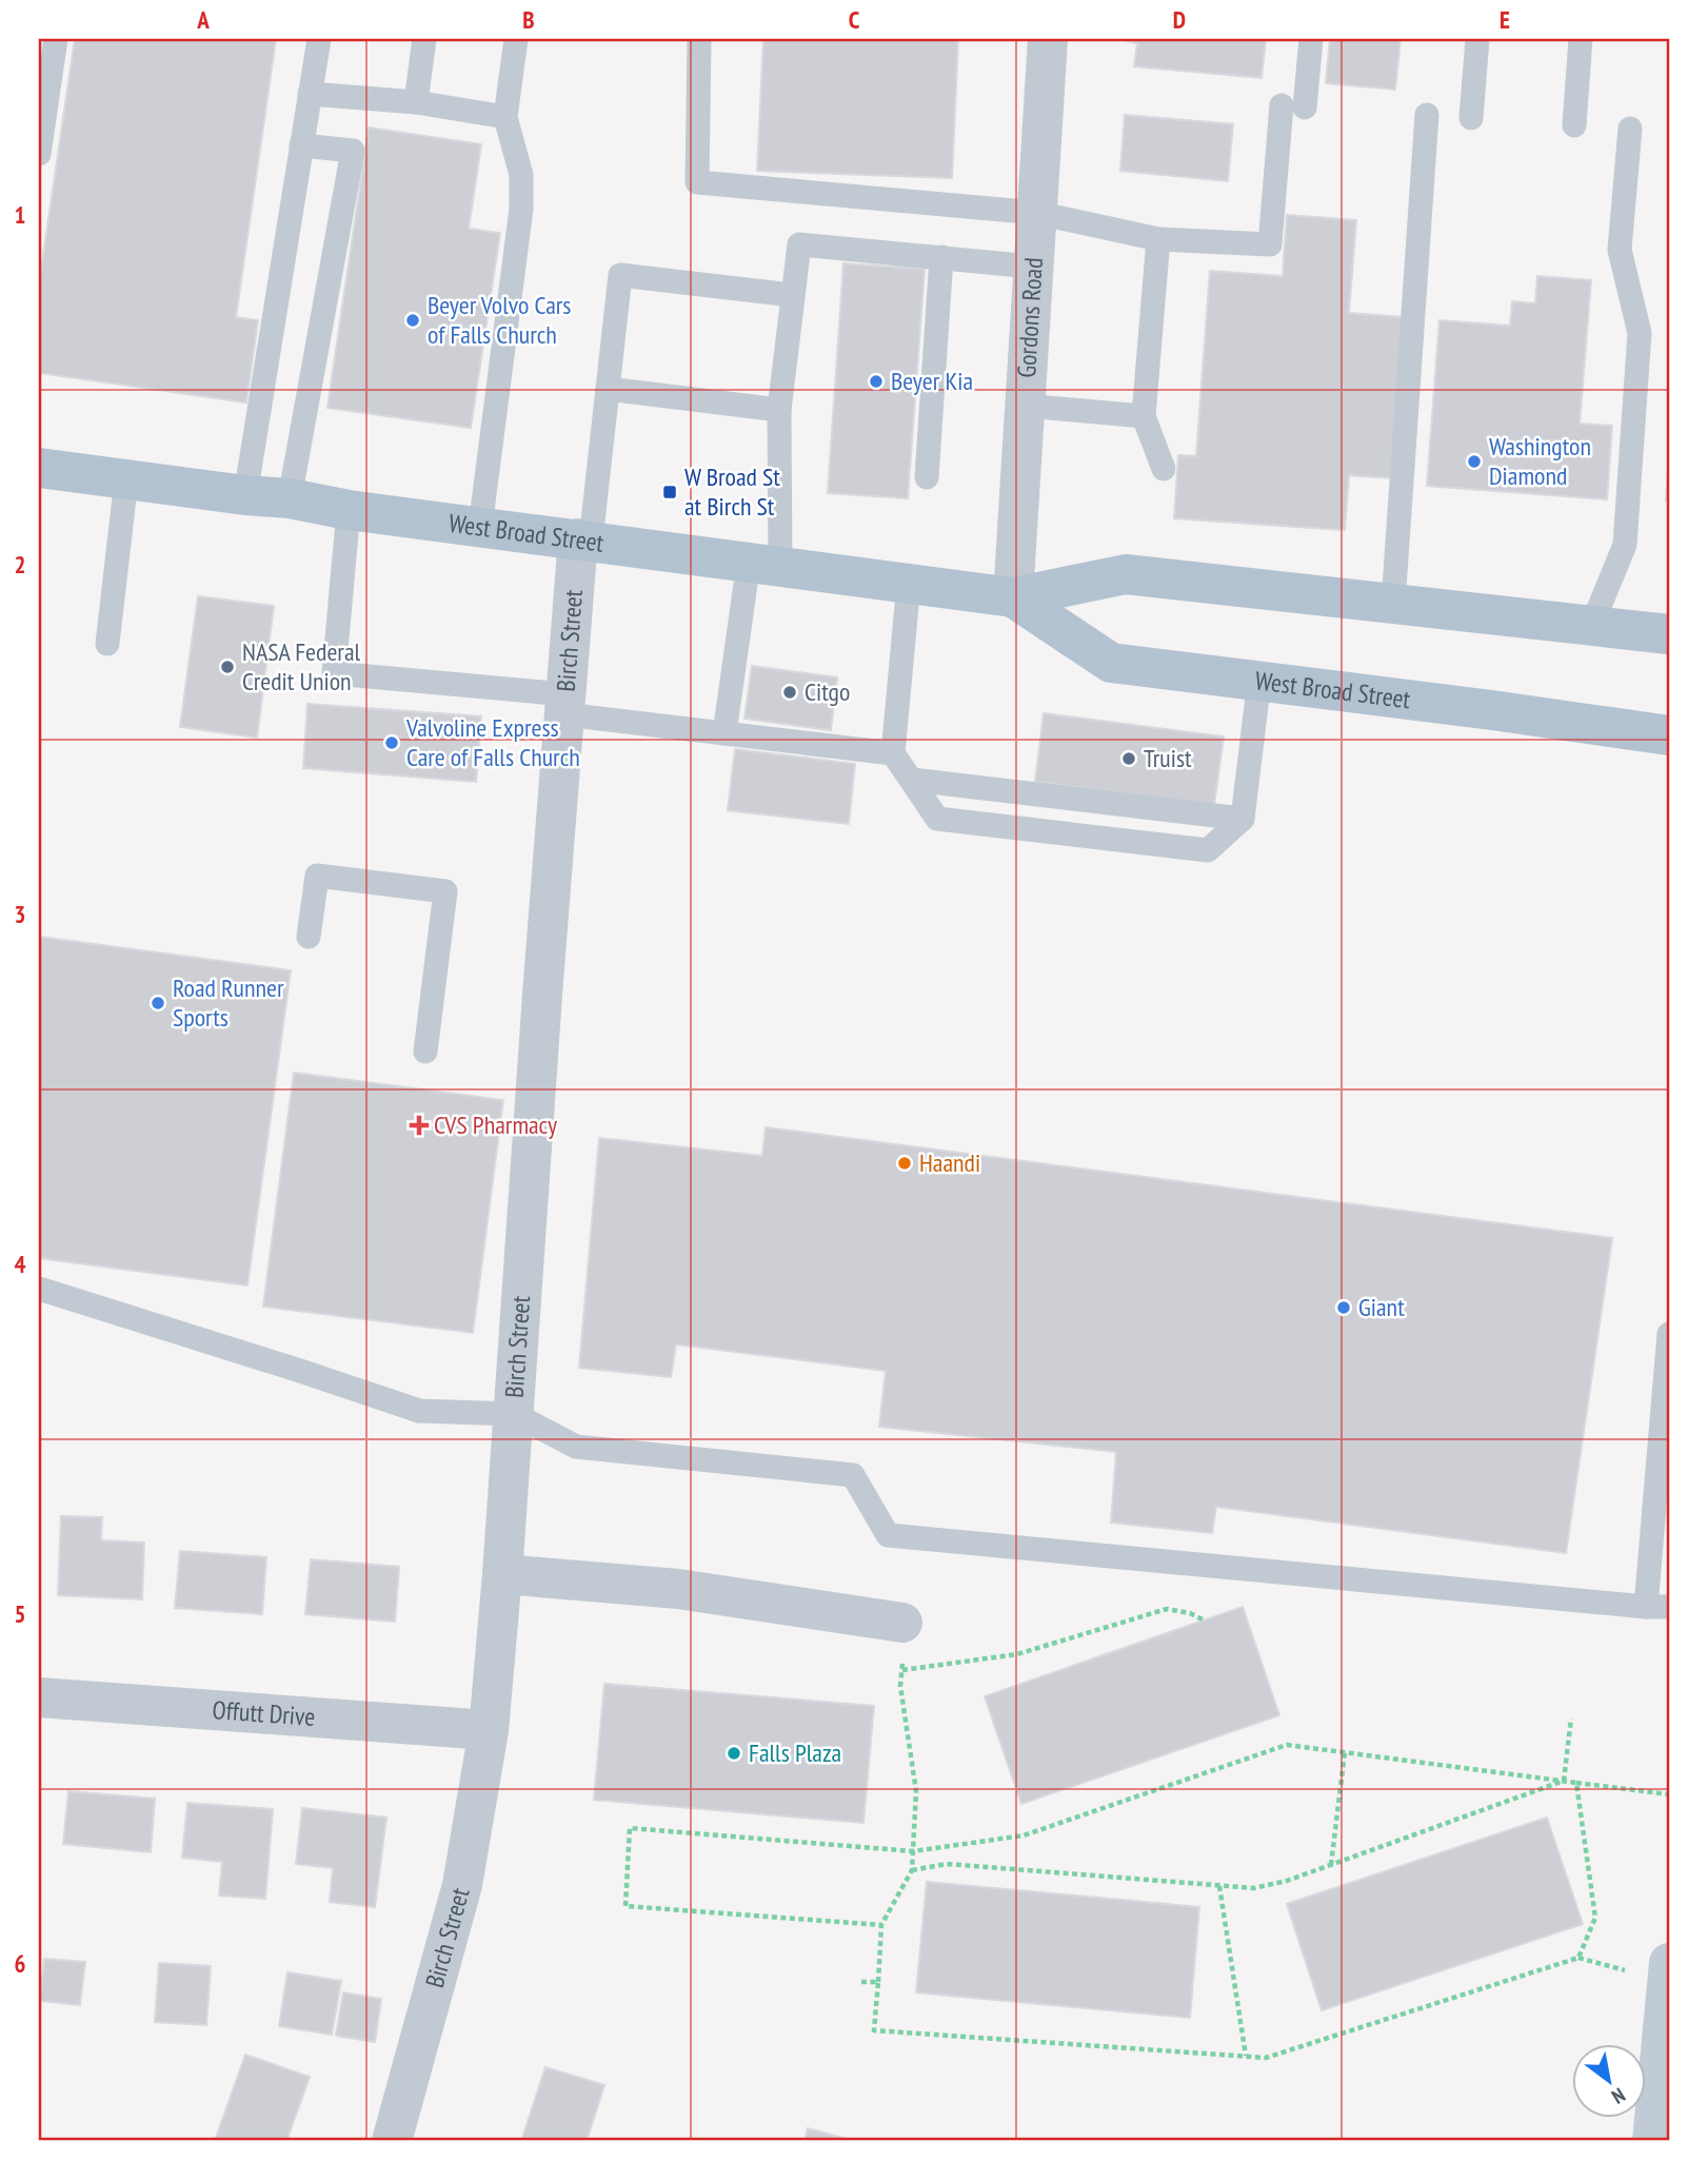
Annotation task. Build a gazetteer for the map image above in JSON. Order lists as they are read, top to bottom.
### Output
{
  "streets": {
    "main road": ["West Broad Street"],
    "street": ["Gordons Road", "Birch Street", "Offutt Drive"]
  },
  "crossings": [
    ["Gordons Road", "West Broad Street"],
    ["West Broad Street", "Birch Street"],
    ["Birch Street", "Offutt Drive"]
  ],
  "places": {
    "other": [
      "Beyer Volvo Cars of Falls Church",
      "Beyer Kia",
      "Washington Diamond",
      "NASA Federal Credit Union",
      "Citgo",
      "Valvoline Express Care of Falls Church",
      "Truist",
      "Road Runner Sports",
      "Haandi",
      "Giant",
      "Falls Plaza"
    ],
    "transit": ["W Broad St at Birch St"],
    "health": ["CVS Pharmacy"]
  },
  "north": "bottom right",
  "grid": {
    "columns": [
      "A",
      "B",
      "C",
      "D",
      "E"
    ],
    "rows": [
      "1",
      "2",
      "3",
      "4",
      "5",
      "6"
    ]
  }
}
